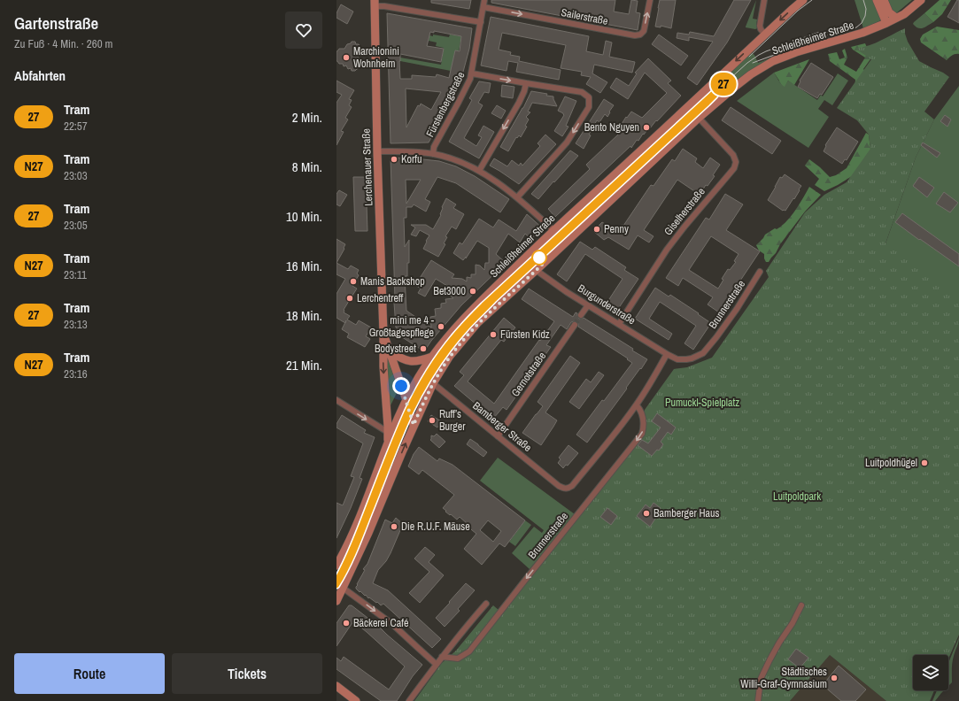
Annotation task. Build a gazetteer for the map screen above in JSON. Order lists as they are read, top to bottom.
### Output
{
  "streets": {
    "main road": ["Schleißheimer Straße", "Lerchenauer Straße"],
    "street": [
      "Sailerstraße",
      "Fürstenbergstraße",
      "Giselherstraße",
      "Burgunderstraße",
      "Brunnerstraße",
      "Gernotstraße",
      "Bamberger Straße"
    ]
  },
  "crossings": [
    ["Sailerstraße", "Fürstenbergstraße"],
    ["Schleißheimer Straße", "Lerchenauer Straße"],
    ["Schleißheimer Straße", "Giselherstraße"],
    ["Schleißheimer Straße", "Burgunderstraße"],
    ["Schleißheimer Straße", "Bamberger Straße"],
    ["Giselherstraße", "Burgunderstraße"],
    ["Burgunderstraße", "Brunnerstraße"],
    ["Brunnerstraße", "Bamberger Straße"],
    ["Gernotstraße", "Bamberger Straße"]
  ],
  "one_way": ["Sailerstraße", "Brunnerstraße"],
  "parks": ["Pumuckl-Spielplatz", "Luitpoldpark"],
  "places": [
    "Marchionini Wohnheim",
    "Bento Nguyen",
    "Korfu",
    "Penny",
    "Manis Backshop",
    "Bet3000",
    "Lerchentreff",
    "mini me 4 - Großtagespflege",
    "Fürsten Kidz",
    "Bodystreet",
    "Ruff’s Burger",
    "Luitpoldhügel",
    "Bamberger Haus",
    "Die R.U.F. Mäuse",
    "Bäckerei Café",
    "Städtisches Willi-Graf-Gymnasium"
  ],
  "lines": ["tram line 27"],
  "page": {
    "heading": [
      ["Gartenstraße", "Zu Fuß · 4 Min. · 260 m"],
      "Abfahrten"
    ],
    "on_map": "27",
    "list": [
      {
        "mark": "27",
        "name": "Tram",
        "note": "22:57",
        "value": "2 Min."
      },
      {
        "mark": "N27",
        "name": "Tram",
        "note": "23:03",
        "value": "8 Min."
      },
      {
        "mark": "27",
        "name": "Tram",
        "note": "23:05",
        "value": "10 Min."
      },
      {
        "mark": "N27",
        "name": "Tram",
        "note": "23:11",
        "value": "16 Min."
      },
      {
        "mark": "27",
        "name": "Tram",
        "note": "23:13",
        "value": "18 Min."
      },
      {
        "mark": "N27",
        "name": "Tram",
        "note": "23:16",
        "value": "21 Min."
      }
    ],
    "buttons": ["Route", "Tickets"]
  }
}
